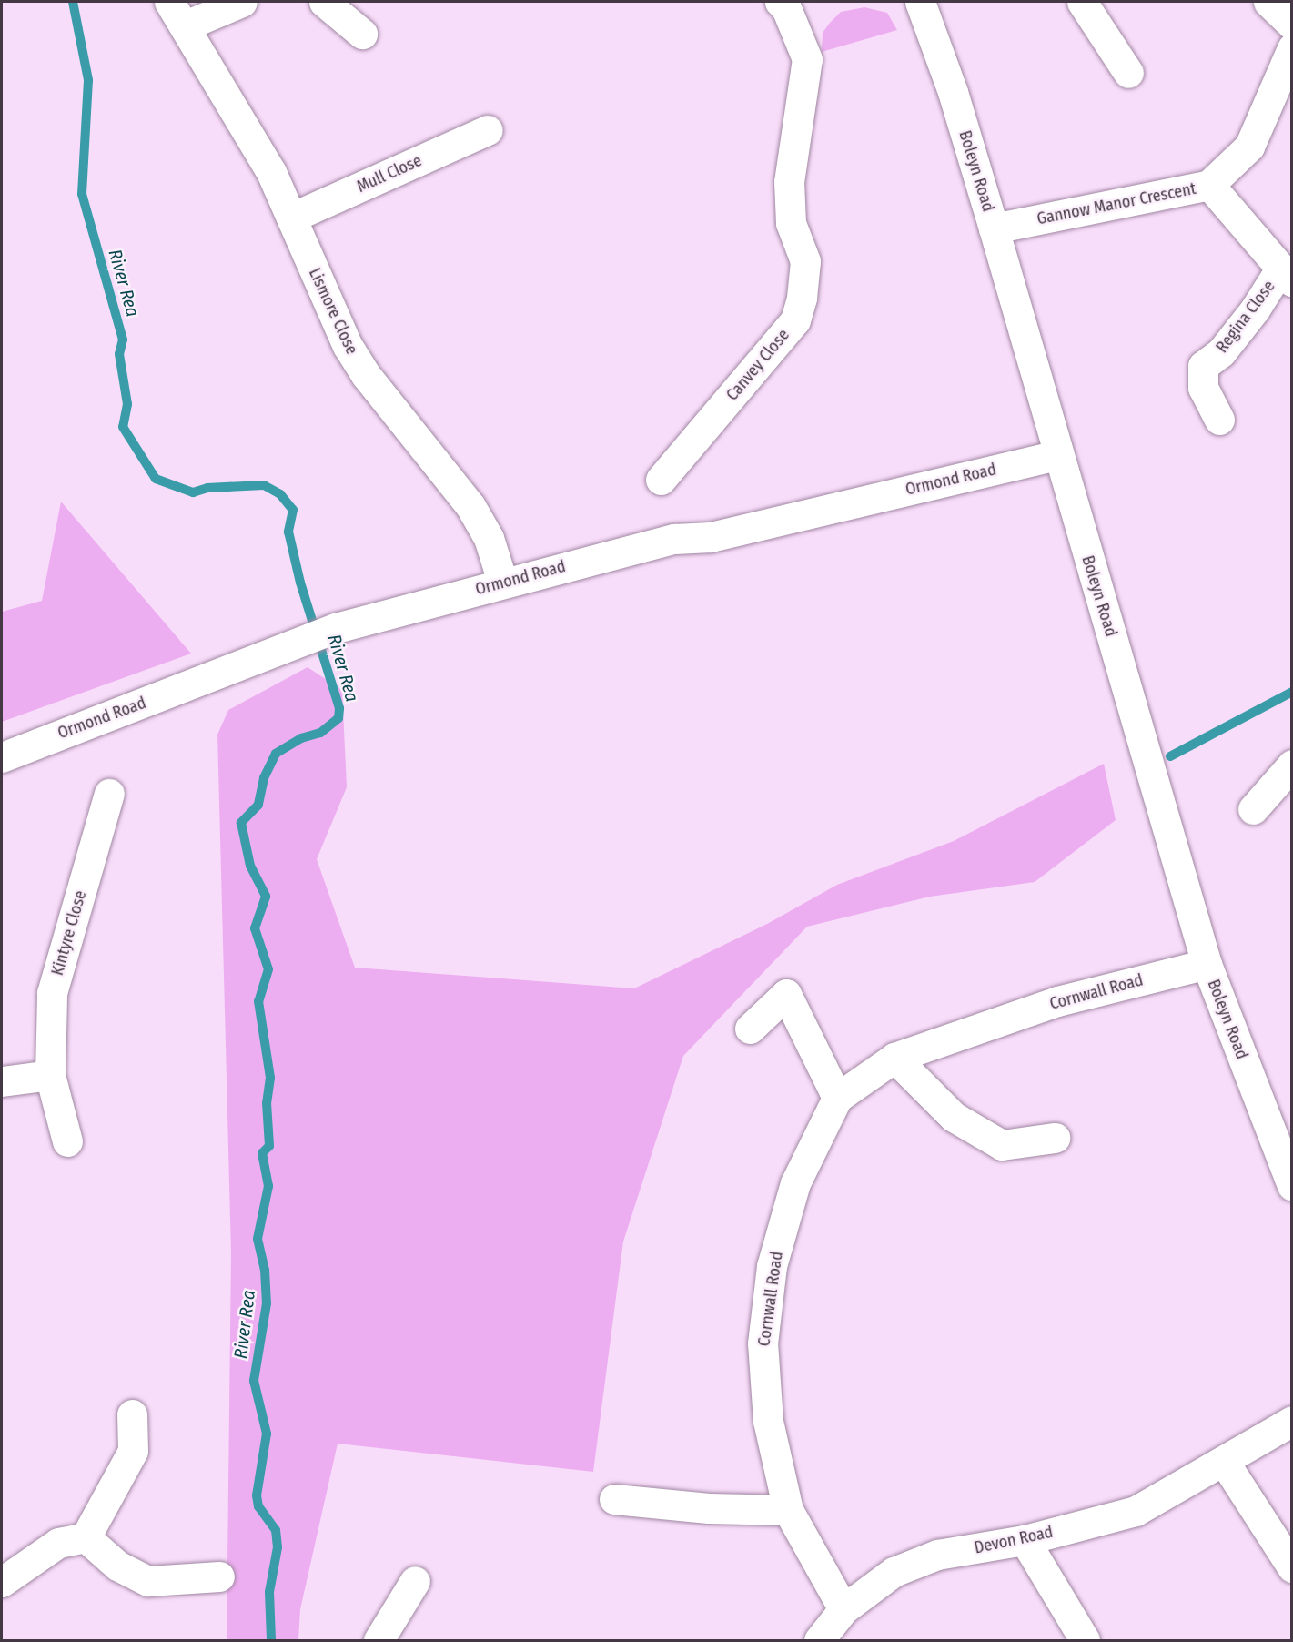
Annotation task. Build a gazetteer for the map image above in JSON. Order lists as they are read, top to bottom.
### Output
{
  "streets": {
    "street": [
      "Boleyn Road",
      "Mull Close",
      "Gannow Manor Crescent",
      "Lismore Close",
      "Regina Close",
      "Canvey Close",
      "Ormond Road",
      "Kintyre Close",
      "Cornwall Road",
      "Devon Road"
    ]
  },
  "crossings": [
    ["Boleyn Road", "Gannow Manor Crescent"],
    ["Boleyn Road", "Ormond Road"],
    ["Boleyn Road", "Cornwall Road"],
    ["Mull Close", "Lismore Close"],
    ["Gannow Manor Crescent", "Regina Close"],
    ["Lismore Close", "Ormond Road"],
    ["Cornwall Road", "Devon Road"]
  ],
  "water": ["River Rea"]
}
